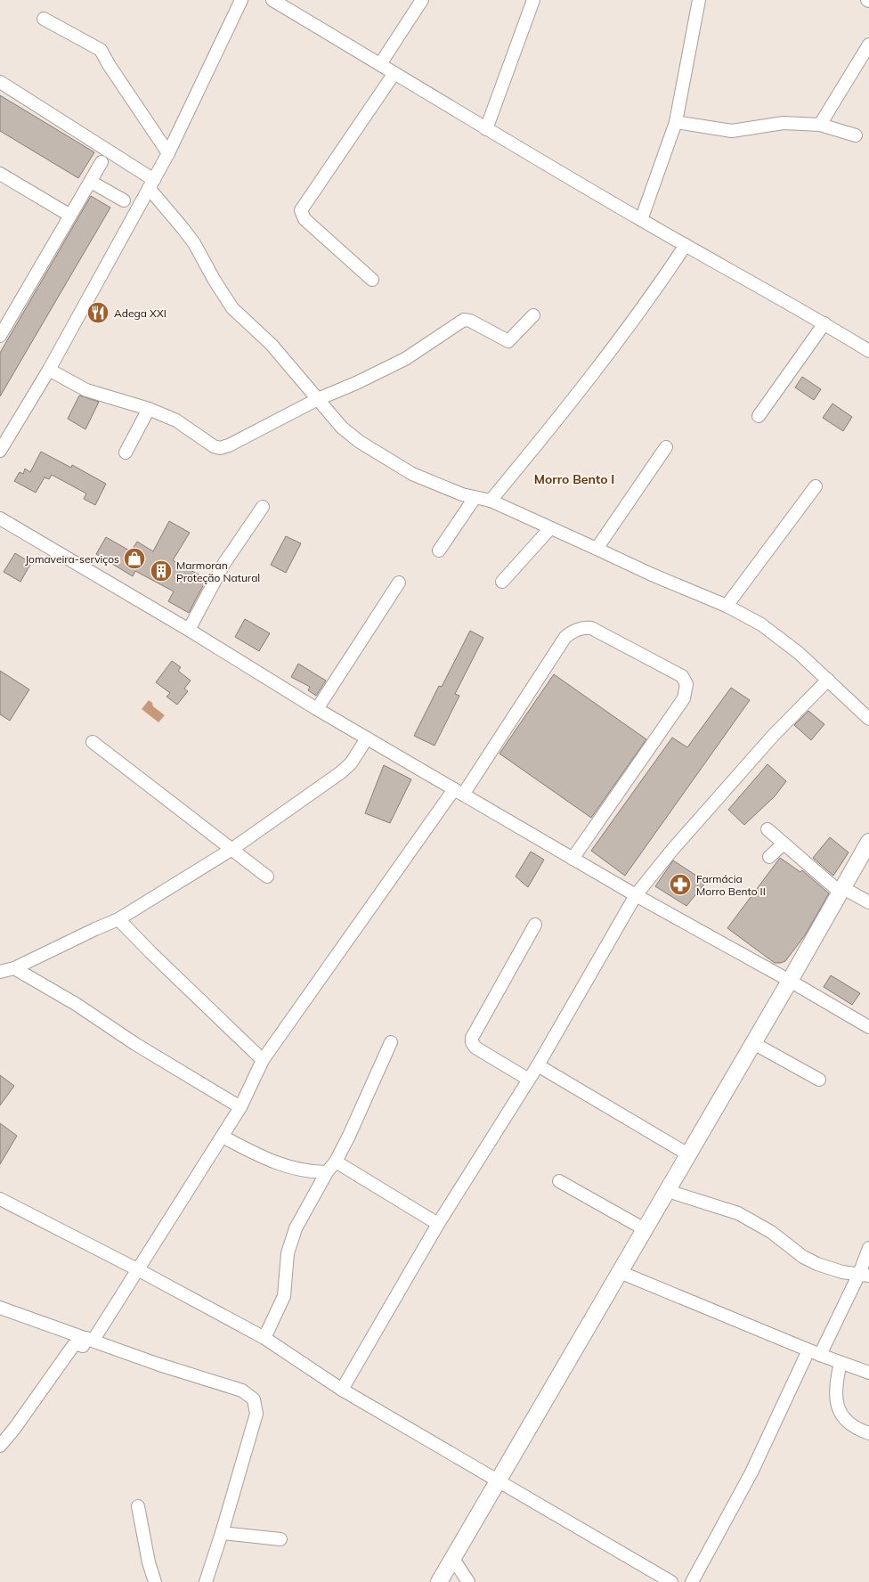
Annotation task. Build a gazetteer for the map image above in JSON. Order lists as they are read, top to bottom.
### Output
{
  "districts": ["Morro Bento I"],
  "places": {
    "restaurant": ["Adega XXI"],
    "shop": ["Jomaveira-serviços"],
    "building": ["Marmoran Proteção Natural"],
    "pharmacy": ["Farmácia Morro Bento II"]
  }
}
